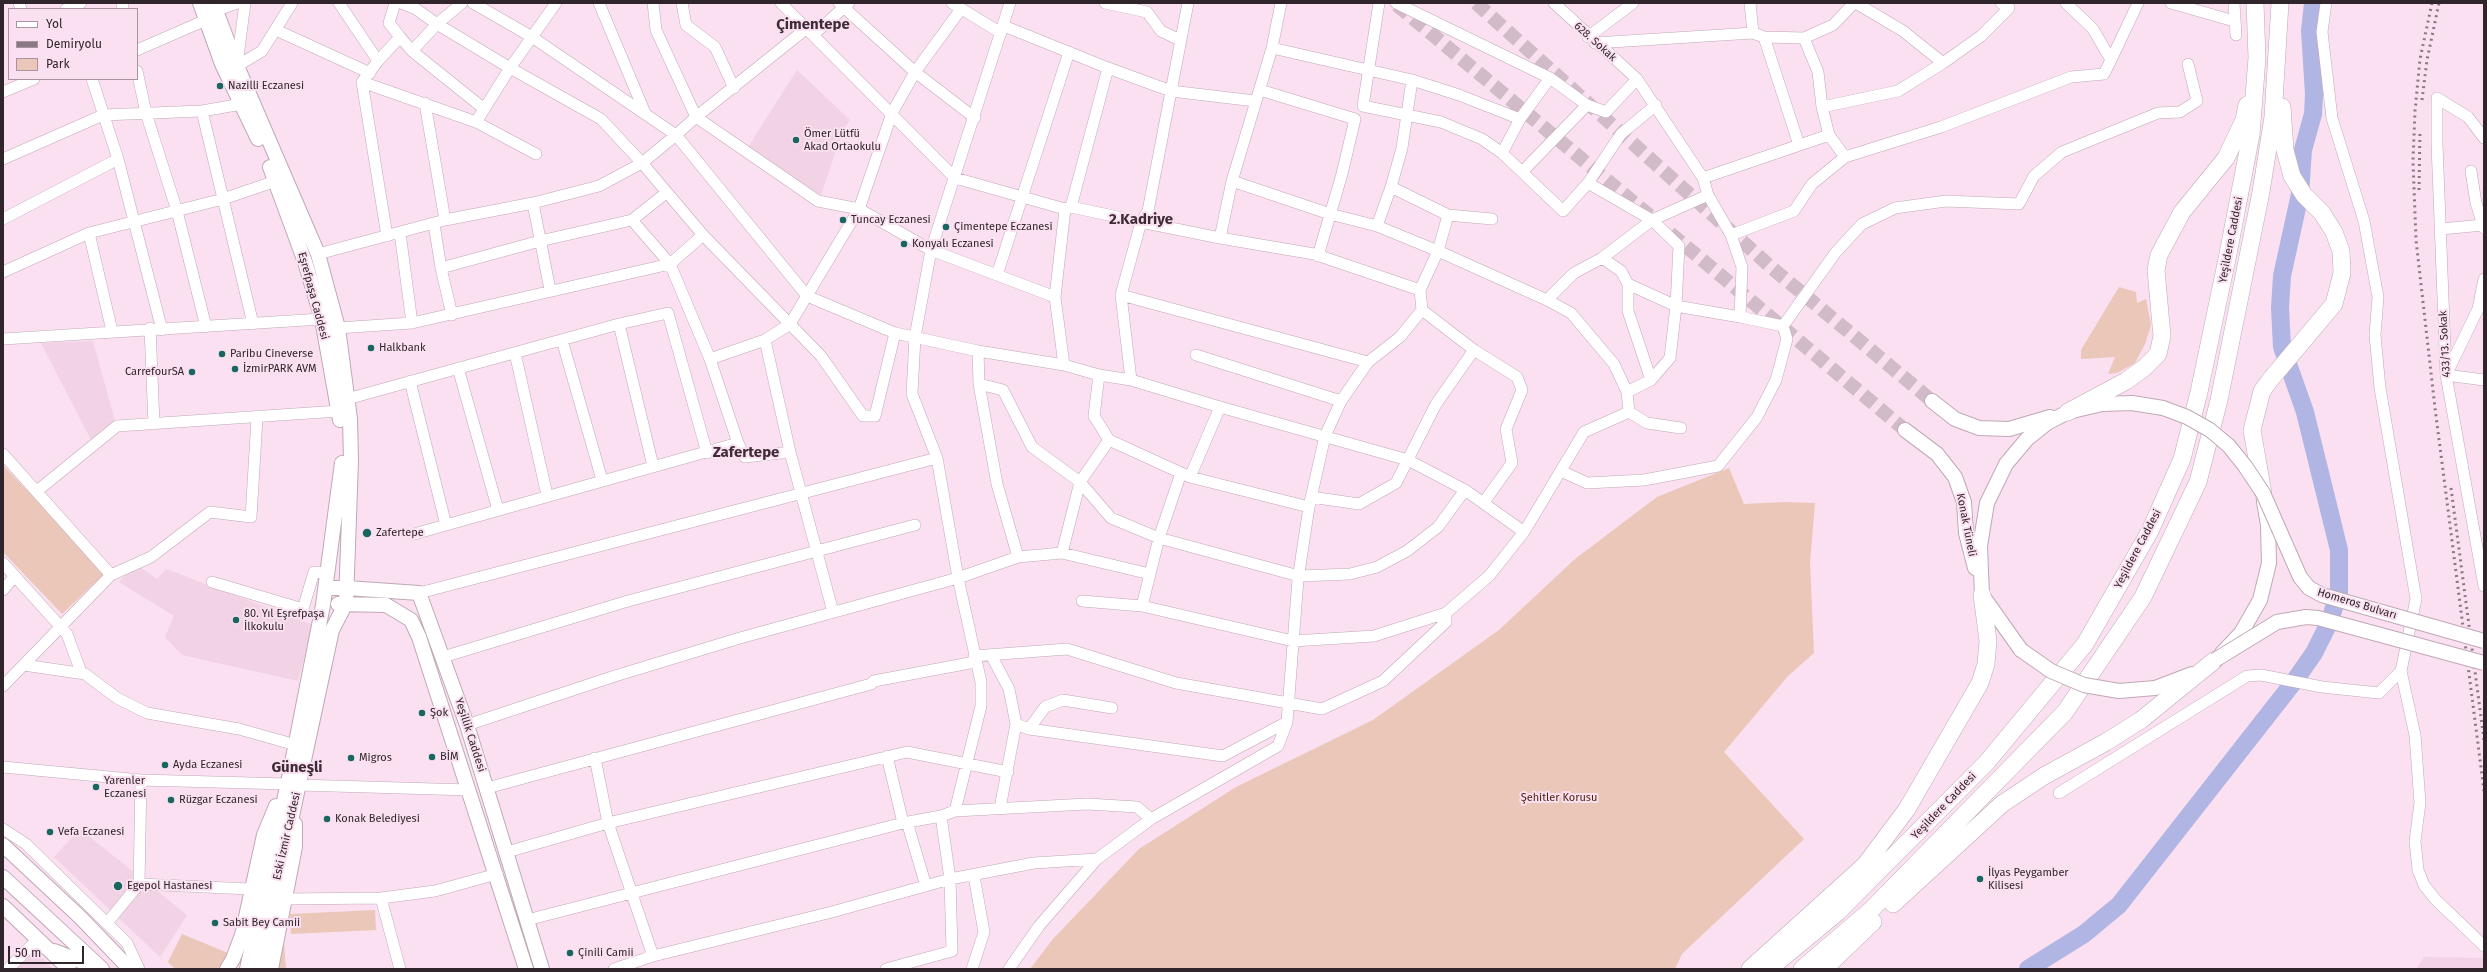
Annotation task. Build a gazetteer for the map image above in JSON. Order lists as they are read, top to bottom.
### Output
{
  "streets": {
    "highway": ["Yeşildere Caddesi"],
    "main road": [
      "Eşrefpaşa Caddesi",
      "Konak Tüneli",
      "Homeros Bulvarı",
      "Yeşillik Caddesi",
      "Eski İzmir Caddesi"
    ],
    "street": ["628. Sokak", "433/13. Sokak"]
  },
  "crossings": [
    ["Eşrefpaşa Caddesi", "Yeşillik Caddesi"],
    ["Eşrefpaşa Caddesi", "Eski İzmir Caddesi"],
    ["Yeşillik Caddesi", "Eski İzmir Caddesi"]
  ],
  "districts": [
    "Çimentepe",
    "2.Kadriye",
    "Zafertepe",
    "Güneşli"
  ],
  "parks": ["Şehitler Korusu"],
  "places": [
    "Nazilli Eczanesi",
    "Ömer Lütfü Akad Ortaokulu",
    "Tuncay Eczanesi",
    "Çimentepe Eczanesi",
    "Konyalı Eczanesi",
    "Halkbank",
    "Paribu Cineverse",
    "İzmirPARK AVM",
    "CarrefourSA",
    "Zafertepe",
    "80. Yıl Eşrefpaşa İlkokulu",
    "Şok",
    "BİM",
    "Migros",
    "Ayda Eczanesi",
    "Yarenler Eczanesi",
    "Rüzgar Eczanesi",
    "Konak Belediyesi",
    "Vefa Eczanesi",
    "İlyas Peygamber Kilisesi",
    "Egepol Hastanesi",
    "Sabit Bey Camii",
    "Çinili Camii"
  ],
  "legend": ["Yol", "Demiryolu", "Park"],
  "scale_bar": "50 m"
}
